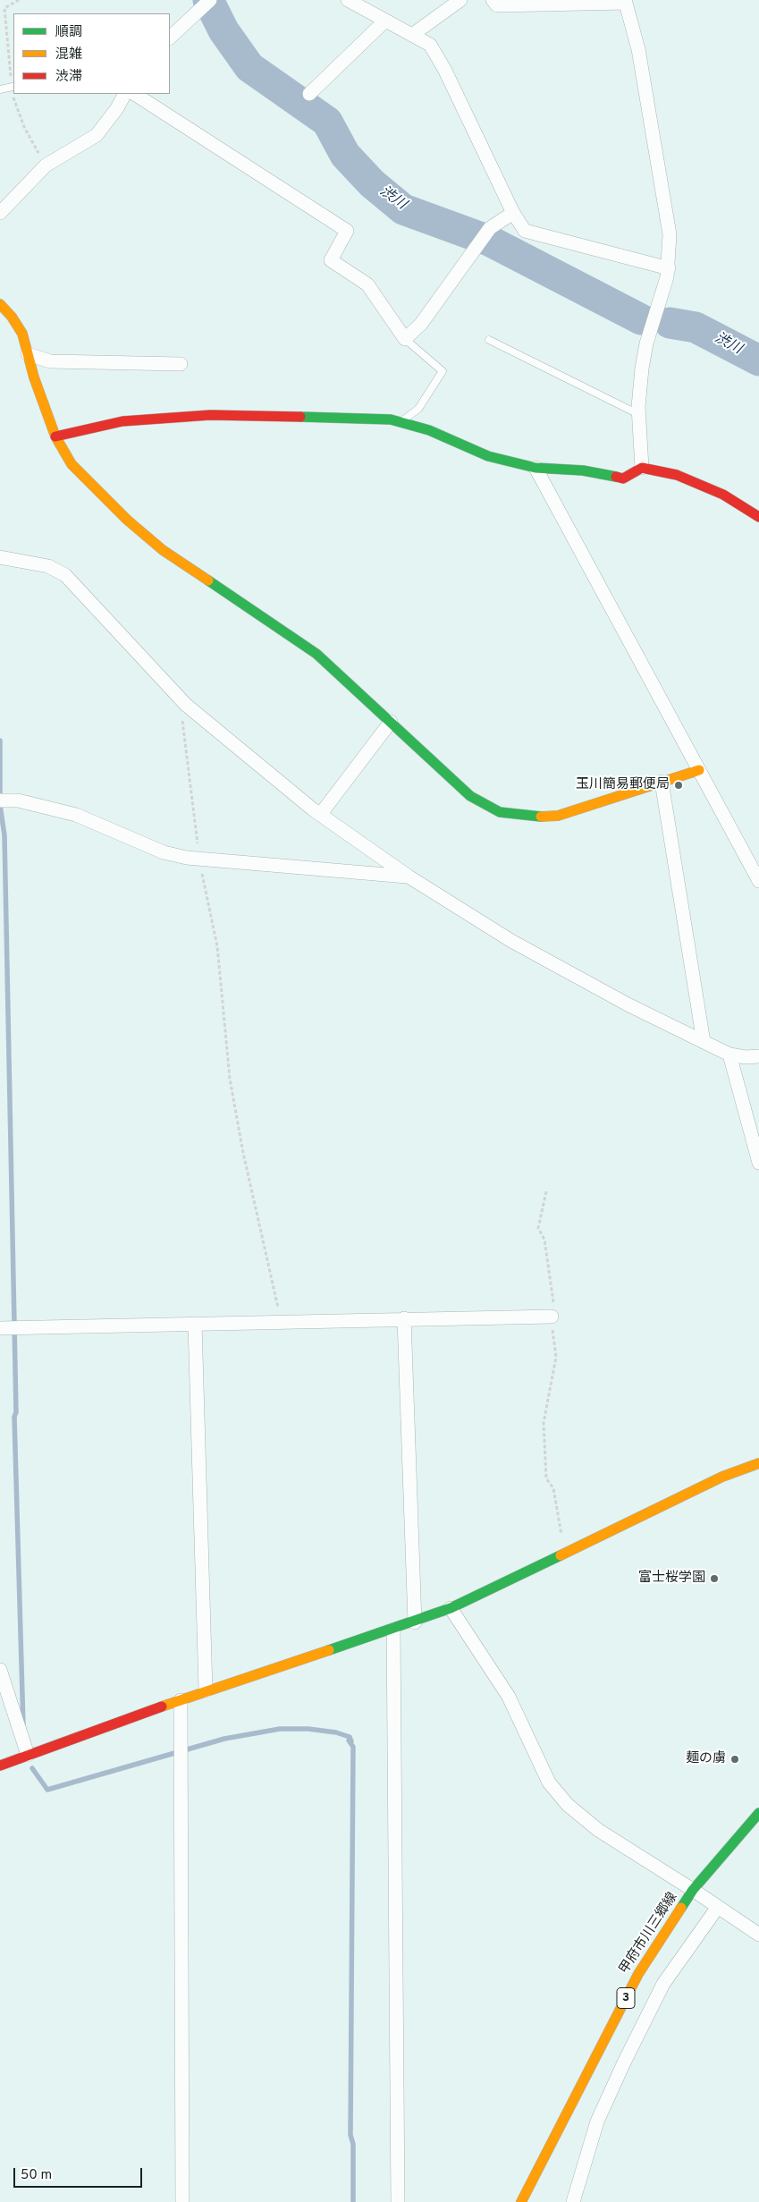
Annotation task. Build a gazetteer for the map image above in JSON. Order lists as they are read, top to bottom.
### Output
{
  "streets": {
    "street": ["甲府市川三郷線", "3"]
  },
  "water": ["渋川"],
  "places": ["玉川簡易郵便局", "富士桜学園", "麺の虜"],
  "legend": ["順調", "混雑", "渋滞"],
  "scale_bar": "50 m"
}
